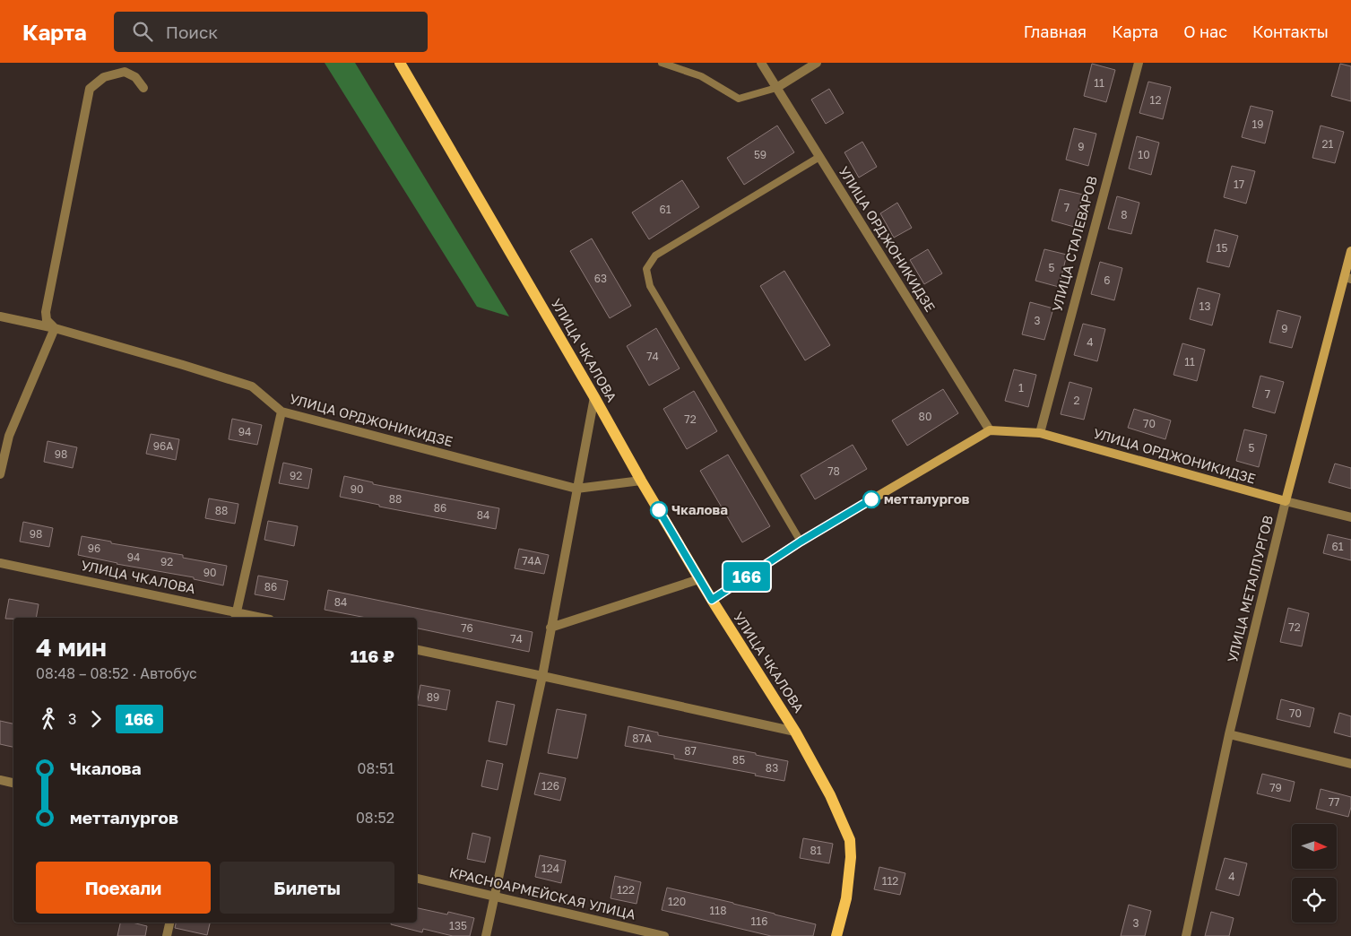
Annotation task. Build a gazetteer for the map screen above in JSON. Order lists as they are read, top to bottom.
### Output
{
  "streets": {
    "main road": ["УЛИЦА ОРДЖОНИКИДЗЕ", "УЛИЦА ЧКАЛОВА", "УЛИЦА МЕТАЛЛУРГОВ"],
    "street": ["УЛИЦА СТАЛЕВАРОВ", "КРАСНОАРМЕЙСКАЯ УЛИЦА"]
  },
  "crossings": [
    ["УЛИЦА ОРДЖОНИКИДЗЕ", "УЛИЦА СТАЛЕВАРОВ"],
    ["УЛИЦА ОРДЖОНИКИДЗЕ", "УЛИЦА ЧКАЛОВА"],
    ["УЛИЦА ОРДЖОНИКИДЗЕ", "УЛИЦА МЕТАЛЛУРГОВ"]
  ],
  "places": ["метталургов", "Чкалова"],
  "lines": ["bus line 166"],
  "house_numbers": [
    "11",
    "12",
    "19",
    "21",
    "9",
    "59",
    "10",
    "17",
    "7",
    "61",
    "8",
    "15",
    "5",
    "63",
    "6",
    "13",
    "3",
    "9",
    "4",
    "74",
    "11",
    "1",
    "7",
    "2",
    "80",
    "72",
    "70",
    "94",
    "96А",
    "5",
    "98",
    "78",
    "92",
    "90",
    "88",
    "86",
    "88",
    "84",
    "98",
    "61",
    "96",
    "94",
    "74А",
    "92",
    "90",
    "86",
    "84",
    "72",
    "76",
    "74",
    "89",
    "70",
    "87А",
    "87",
    "85",
    "83",
    "126",
    "79",
    "77",
    "81",
    "124",
    "4",
    "112",
    "122",
    "120",
    "118",
    "116",
    "3",
    "135"
  ],
  "north": "right",
  "page": {
    "header": "Карта",
    "search": "Поиск",
    "nav": [
      "Главная",
      "Карта",
      "О нас",
      "Контакты"
    ],
    "on_map": "166",
    "heading": ["4 мин", "08:48 – 08:52 · Автобус", "116 ₽"],
    "legs": ["3", "166"],
    "list": [
      {
        "name": "Чкалова",
        "value": "08:51"
      },
      {
        "name": "метталургов",
        "value": "08:52"
      }
    ],
    "buttons": ["Поехали", "Билеты"]
  }
}
